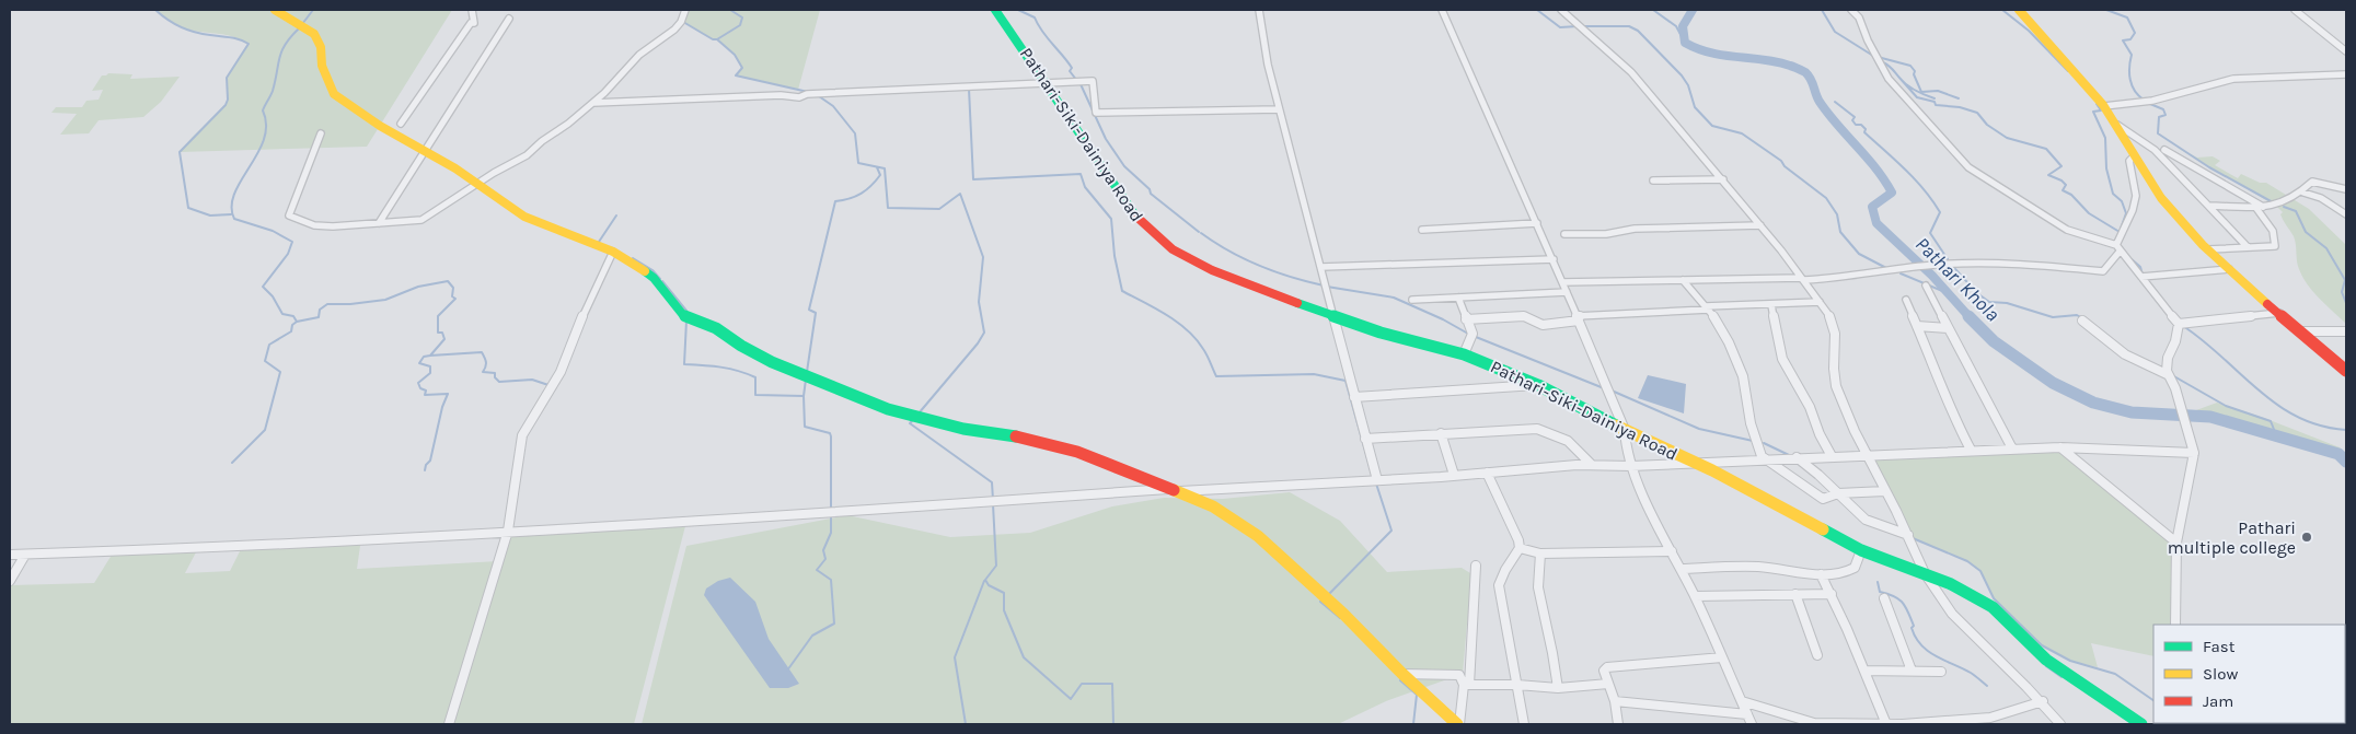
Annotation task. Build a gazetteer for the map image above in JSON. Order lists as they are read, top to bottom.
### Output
{
  "streets": {
    "street": ["Pathari-Siki-Dainiya Road"]
  },
  "water": ["Pathari Khola"],
  "places": ["Pathari multiple college"],
  "legend": ["Fast", "Slow", "Jam"]
}
